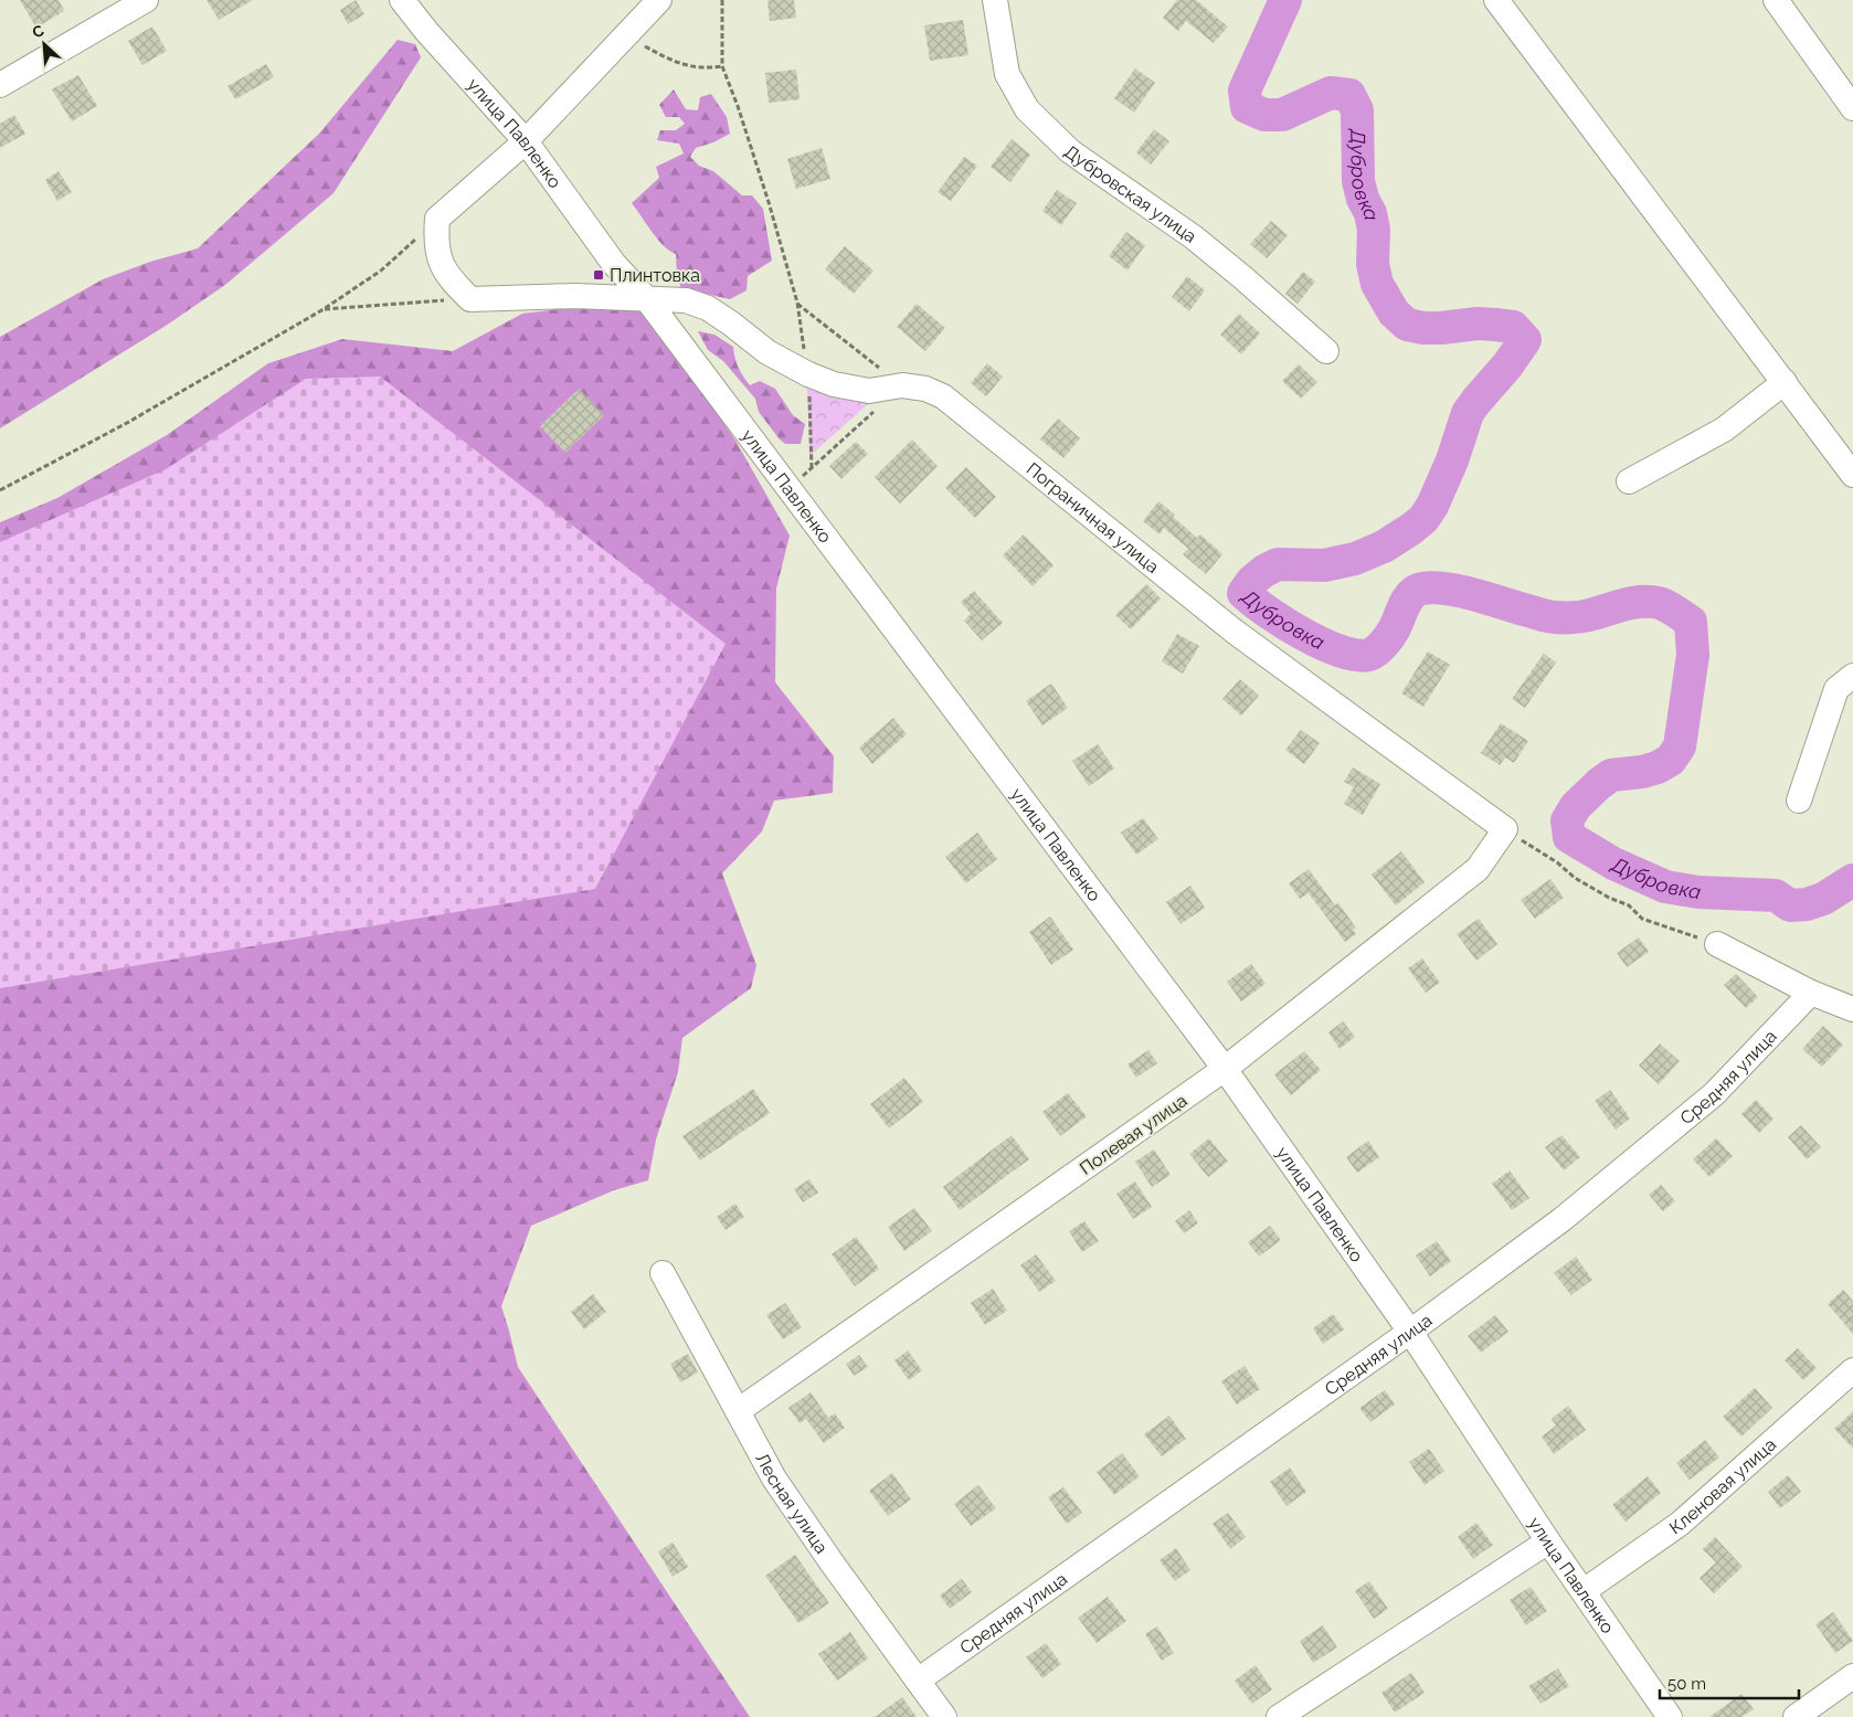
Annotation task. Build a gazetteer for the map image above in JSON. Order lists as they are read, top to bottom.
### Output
{
  "streets": {
    "street": [
      "улица Павленко",
      "Дубровская улица",
      "Пограничная улица",
      "Средняя улица",
      "Полевая улица",
      "Кленовая улица",
      "Лесная улица"
    ]
  },
  "crossings": [
    ["улица Павленко", "Пограничная улица"],
    ["улица Павленко", "Средняя улица"],
    ["улица Павленко", "Полевая улица"],
    ["улица Павленко", "Кленовая улица"],
    ["Пограничная улица", "Полевая улица"],
    ["Средняя улица", "Лесная улица"],
    ["Полевая улица", "Лесная улица"]
  ],
  "water": ["Дубровка"],
  "places": {
    "transit": ["Плинтовка"]
  },
  "scale_bar": "50 m",
  "north": "top left"
}
